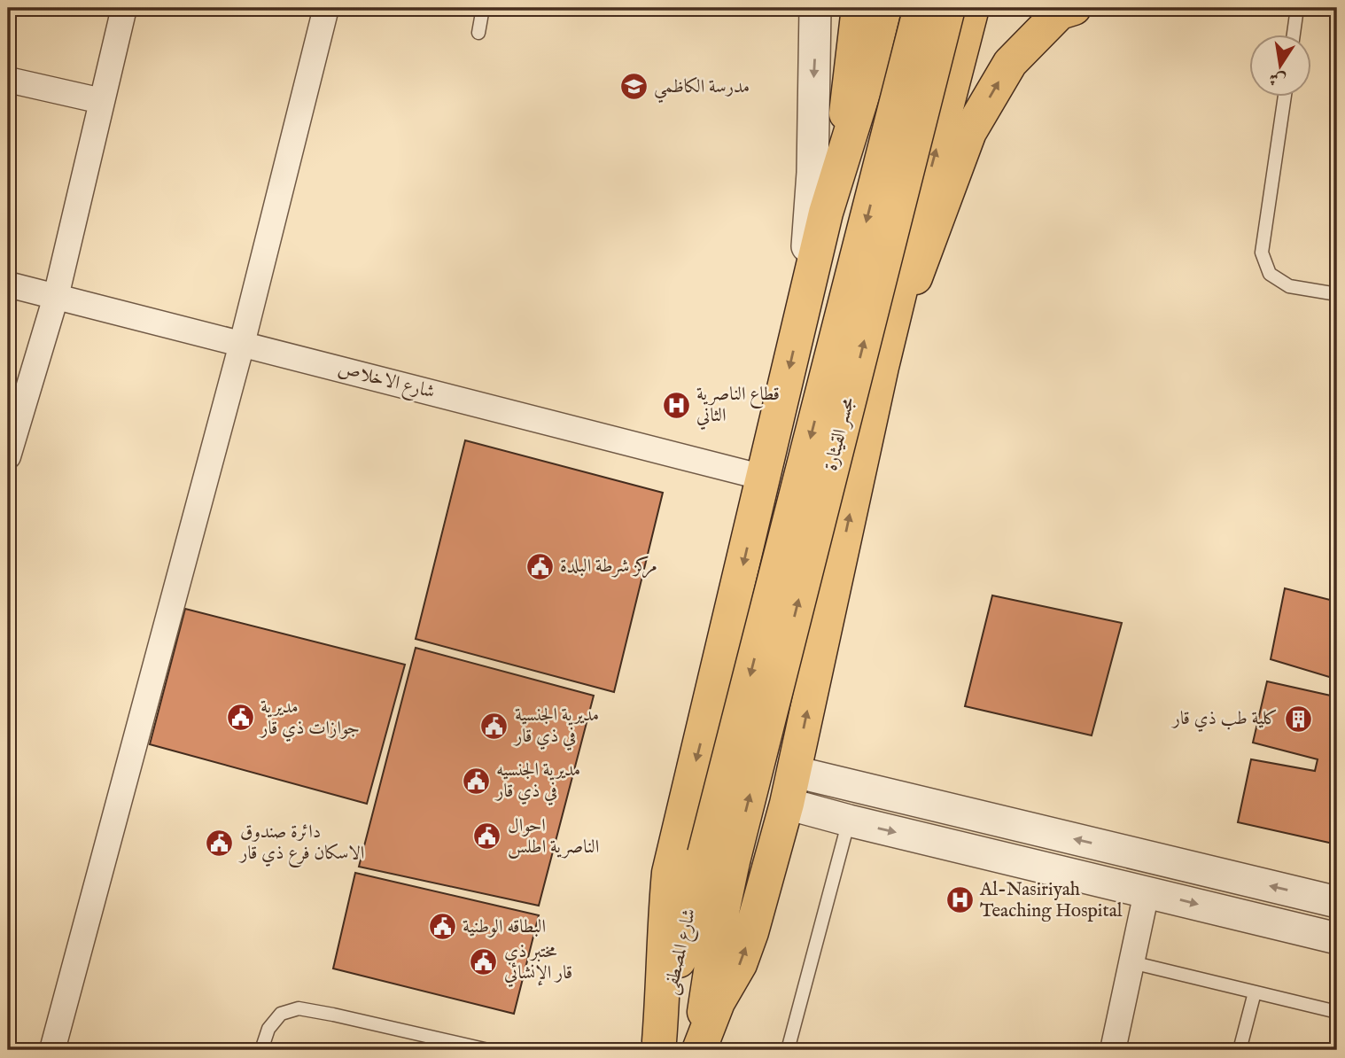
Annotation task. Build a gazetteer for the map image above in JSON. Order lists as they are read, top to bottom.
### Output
{
  "streets": {
    "main road": ["مجسر القيثارة", "شارع المصطفى"],
    "street": ["شارع الاخلاص"]
  },
  "crossings": [
    ["مجسر القيثارة", "شارع المصطفى"]
  ],
  "places": {
    "school or university": ["مدرسة الكاظمي"],
    "hospital": ["قطاع الناصرية الثاني", "Al-Nasiriyah Teaching Hospital"],
    "public building": [
      "مركز شرطة البلدة",
      "مديرية جوازات ذي قار",
      "مديرية الجنسية في ذي قار",
      "مديرية الجنسيه في ذي قار",
      "احوال الناصرية اطلس",
      "دائرة صندوق الاسكان فرع ذي قار",
      "البطاقه الوطنية",
      "مختبر ذي قار الإنشائي"
    ],
    "building": ["كلية طب ذي قار"]
  },
  "north": "bottom"
}
